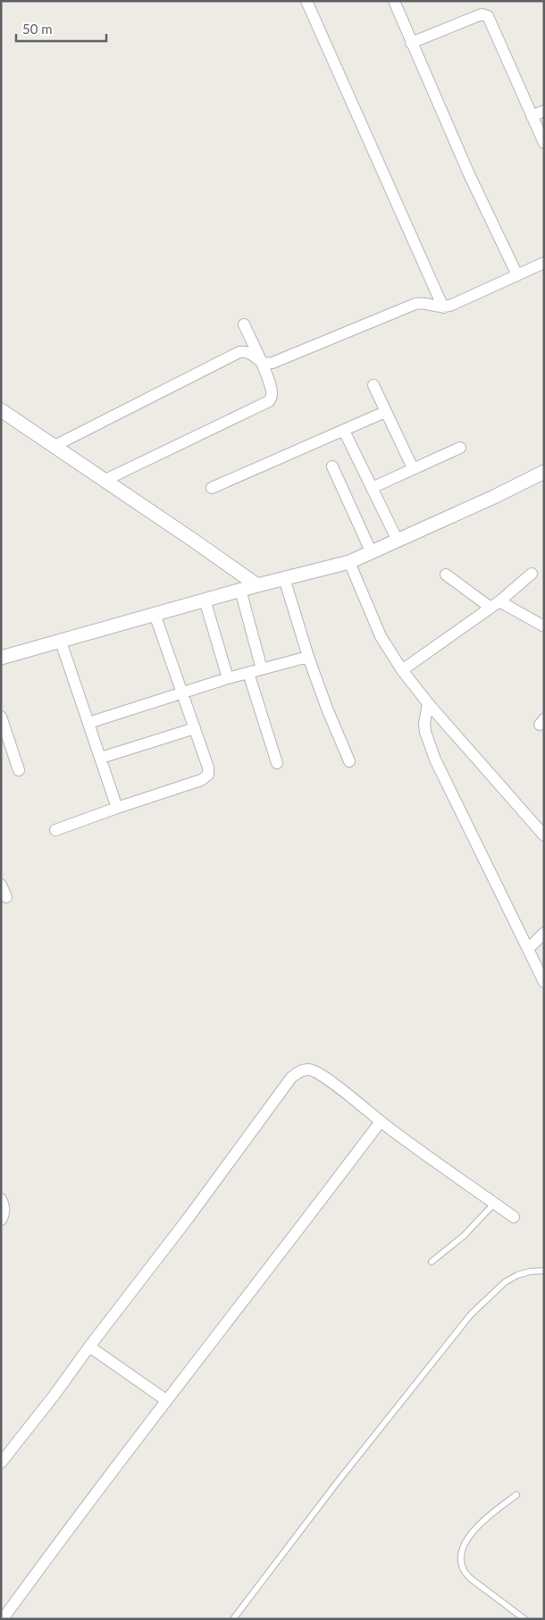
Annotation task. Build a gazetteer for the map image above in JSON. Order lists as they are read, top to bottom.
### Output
{
  "scale_bar": "50 m"
}
